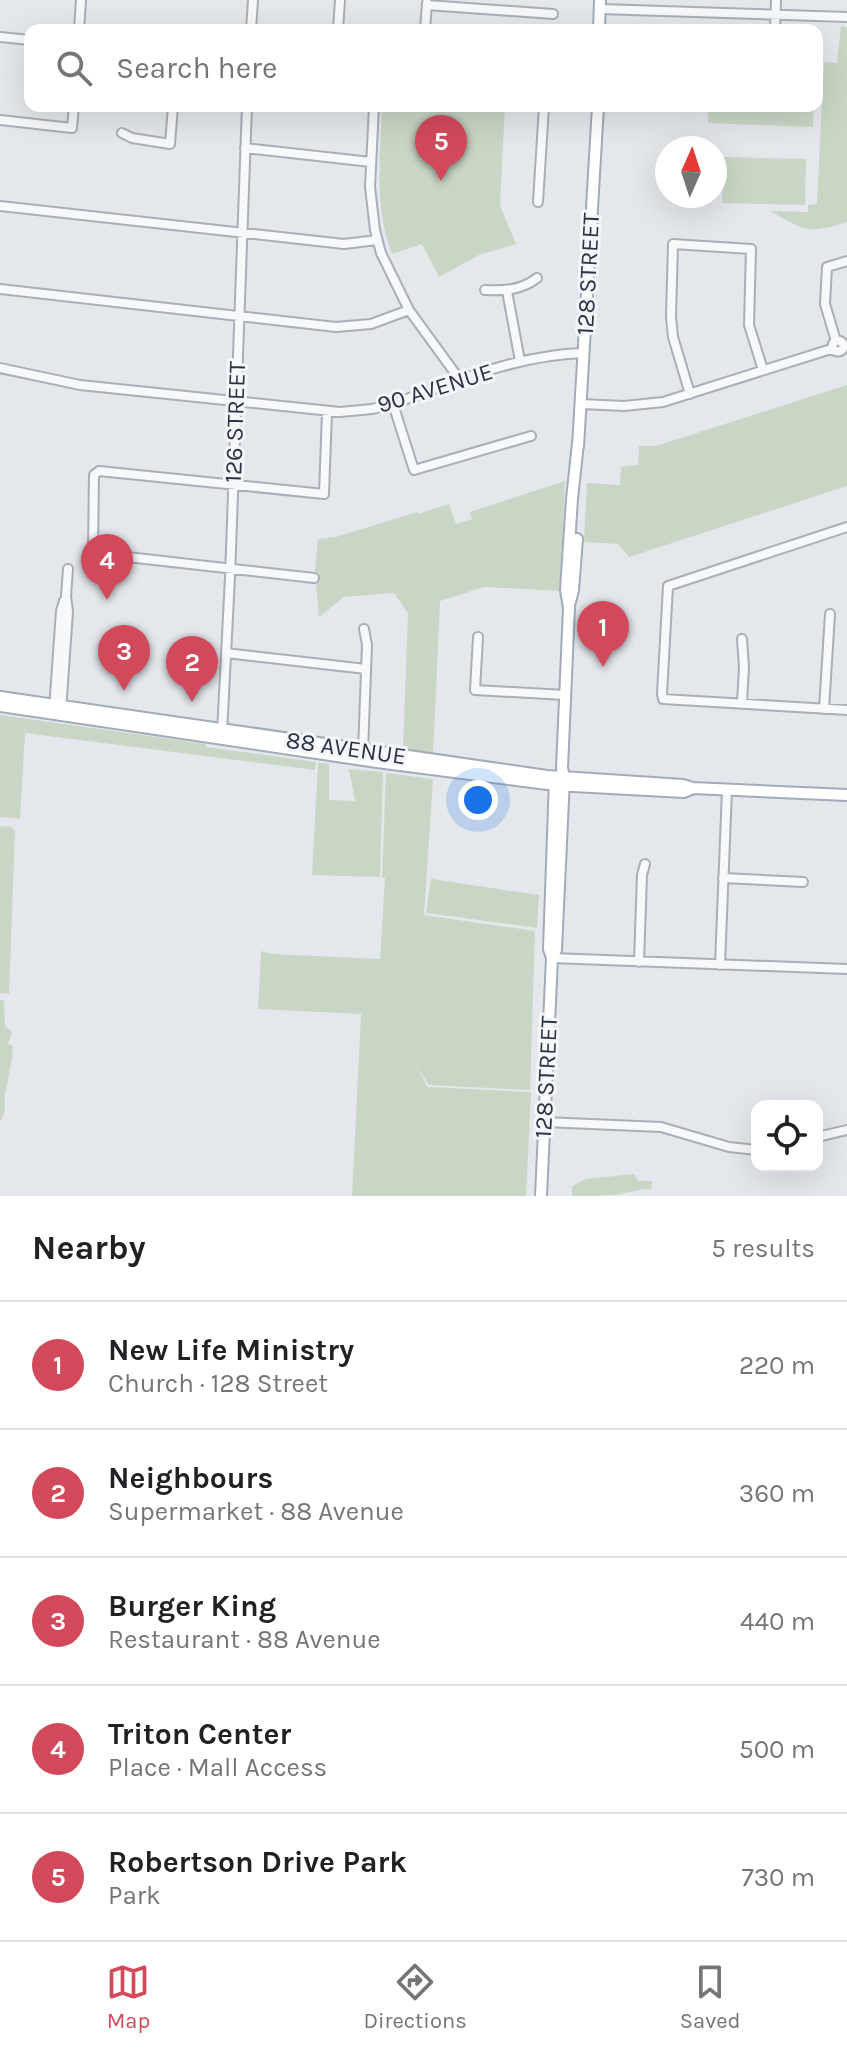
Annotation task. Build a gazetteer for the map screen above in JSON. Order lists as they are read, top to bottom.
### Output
{
  "streets": {
    "main road": ["128 STREET", "88 AVENUE"],
    "street": ["90 AVENUE", "126 STREET"]
  },
  "crossings": [
    ["128 STREET", "90 AVENUE"],
    ["128 STREET", "88 AVENUE"],
    ["90 AVENUE", "126 STREET"],
    ["126 STREET", "88 AVENUE"]
  ],
  "north": "top",
  "page": {
    "search": "Search here",
    "pins": [
      "5",
      "4",
      "1",
      "3",
      "2"
    ],
    "heading": ["Nearby", "5 results"],
    "list": [
      {
        "mark": "1",
        "name": "New Life Ministry",
        "note": "Church · 128 Street",
        "value": "220 m"
      },
      {
        "mark": "2",
        "name": "Neighbours",
        "note": "Supermarket · 88 Avenue",
        "value": "360 m"
      },
      {
        "mark": "3",
        "name": "Burger King",
        "note": "Restaurant · 88 Avenue",
        "value": "440 m"
      },
      {
        "mark": "4",
        "name": "Triton Center",
        "note": "Place · Mall Access",
        "value": "500 m"
      },
      {
        "mark": "5",
        "name": "Robertson Drive Park",
        "note": "Park",
        "value": "730 m"
      }
    ],
    "nav": ["Map", "Directions", "Saved"]
  }
}
